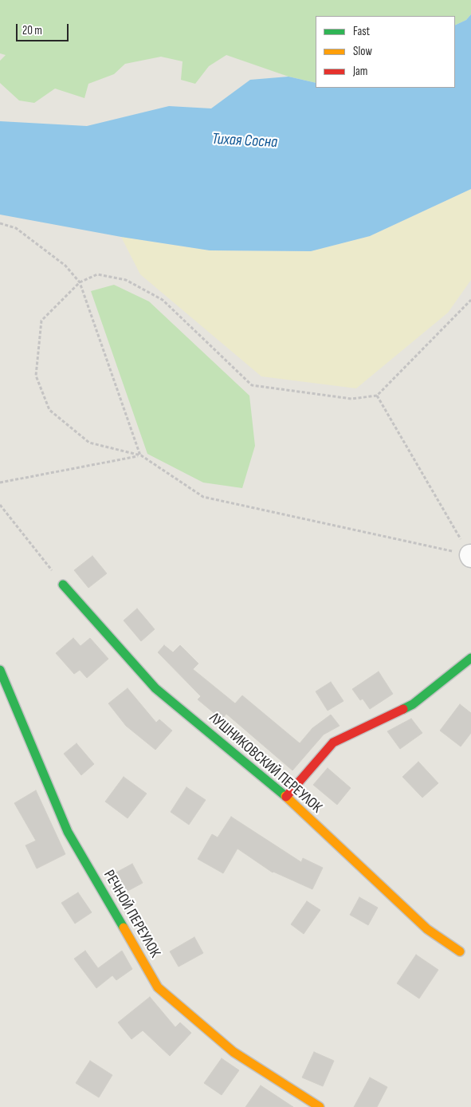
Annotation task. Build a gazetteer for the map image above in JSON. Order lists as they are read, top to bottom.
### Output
{
  "streets": {
    "street": ["ЛУШНИКОВСКИЙ ПЕРЕУЛОК", "РЕЧНОЙ ПЕРЕУЛОК"]
  },
  "water": ["Тихая Сосна"],
  "legend": ["Fast", "Slow", "Jam"],
  "scale_bar": "20 m"
}
